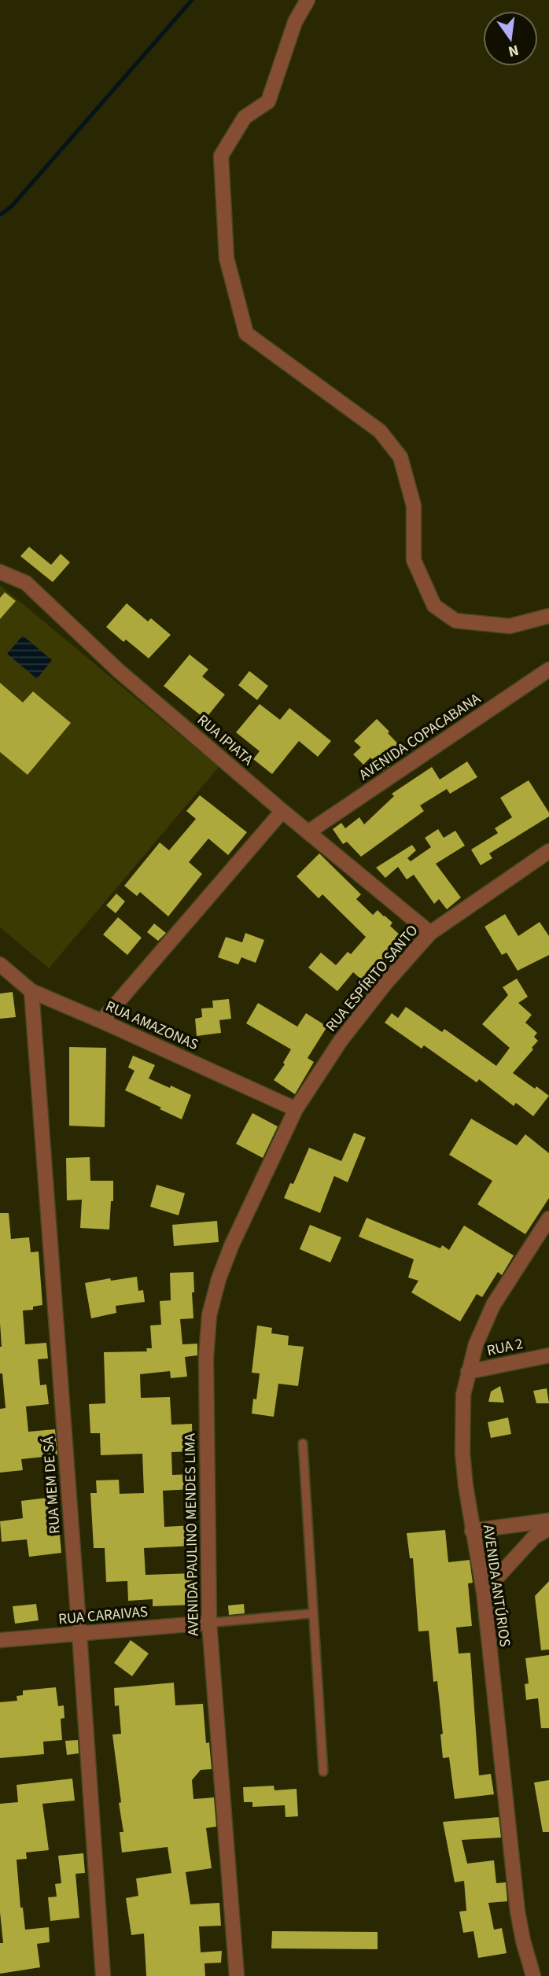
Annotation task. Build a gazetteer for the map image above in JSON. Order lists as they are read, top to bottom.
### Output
{
  "streets": {
    "street": [
      "AVENIDA COPACABANA",
      "RUA IPIATA",
      "RUA ESPÍRITO SANTO",
      "RUA AMAZONAS",
      "RUA 2",
      "RUA MEM DE SÁ",
      "AVENIDA PAULINO MENDES LIMA",
      "AVENIDA ANTÚRIOS",
      "RUA CARAIVAS"
    ]
  },
  "crossings": [
    ["AVENIDA COPACABANA", "RUA IPIATA"],
    ["RUA IPIATA", "RUA ESPÍRITO SANTO"],
    ["RUA ESPÍRITO SANTO", "RUA AMAZONAS"],
    ["RUA ESPÍRITO SANTO", "AVENIDA PAULINO MENDES LIMA"],
    ["RUA AMAZONAS", "RUA MEM DE SÁ"],
    ["RUA AMAZONAS", "AVENIDA PAULINO MENDES LIMA"],
    ["RUA 2", "AVENIDA ANTÚRIOS"],
    ["RUA MEM DE SÁ", "RUA CARAIVAS"],
    ["AVENIDA PAULINO MENDES LIMA", "RUA CARAIVAS"]
  ],
  "north": "bottom"
}
